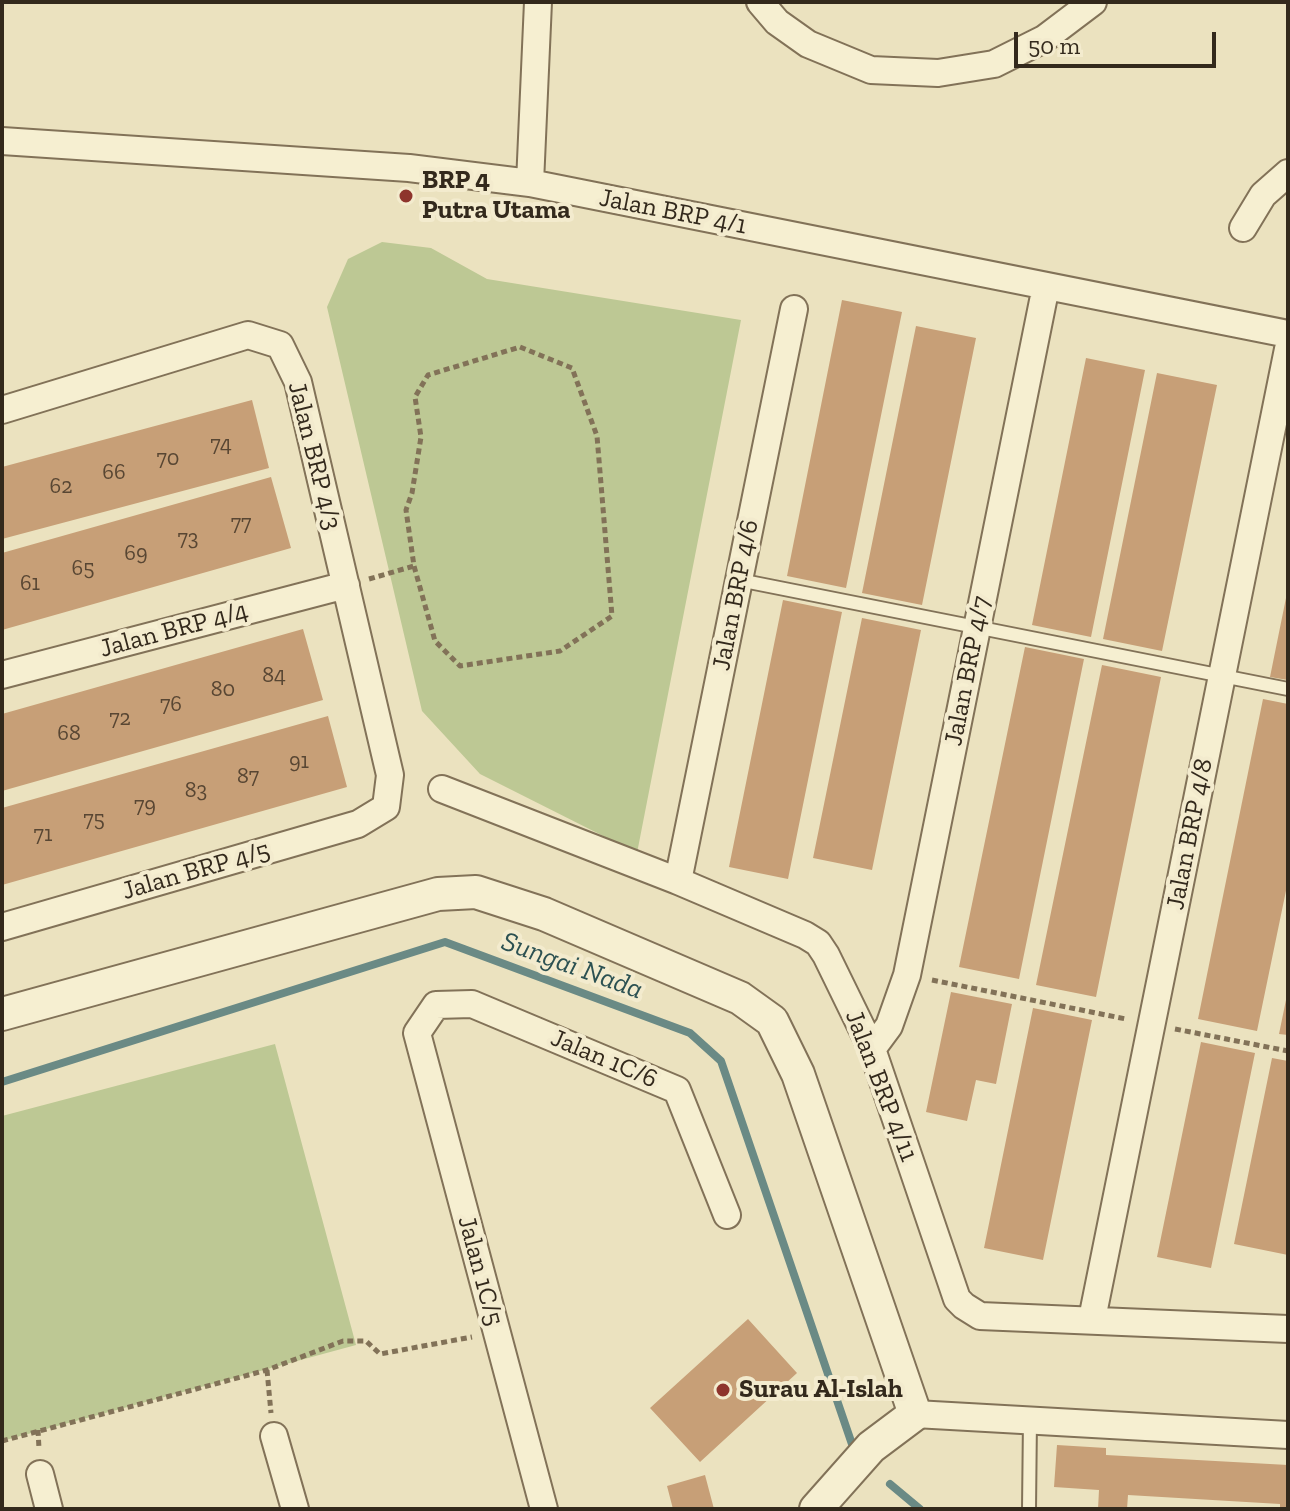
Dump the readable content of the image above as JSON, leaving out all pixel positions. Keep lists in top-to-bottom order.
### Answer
{
  "streets": {
    "street": [
      "Jalan BRP 4/1",
      "Jalan BRP 4/3",
      "Jalan BRP 4/6",
      "Jalan BRP 4/4",
      "Jalan BRP 4/7",
      "Jalan BRP 4/8",
      "Jalan BRP 4/5",
      "Jalan 1C/6",
      "Jalan BRP 4/11",
      "Jalan 1C/5"
    ]
  },
  "crossings": [
    ["Jalan BRP 4/1", "Jalan BRP 4/7"],
    ["Jalan BRP 4/3", "Jalan BRP 4/4"],
    ["Jalan BRP 4/3", "Jalan BRP 4/5"],
    ["Jalan BRP 4/6", "Jalan BRP 4/11"],
    ["Jalan BRP 4/7", "Jalan BRP 4/11"],
    ["Jalan BRP 4/8", "Jalan BRP 4/11"],
    ["Jalan 1C/6", "Jalan 1C/5"]
  ],
  "water": ["Sungai Nada"],
  "places": ["BRP 4 Putra Utama", "Surau Al-Islah"],
  "house_numbers": [
    "74",
    "70",
    "66",
    "62",
    "77",
    "73",
    "69",
    "65",
    "61",
    "84",
    "80",
    "76",
    "72",
    "68",
    "91",
    "87",
    "83",
    "79",
    "75",
    "71"
  ],
  "scale_bar": "50 m"
}
